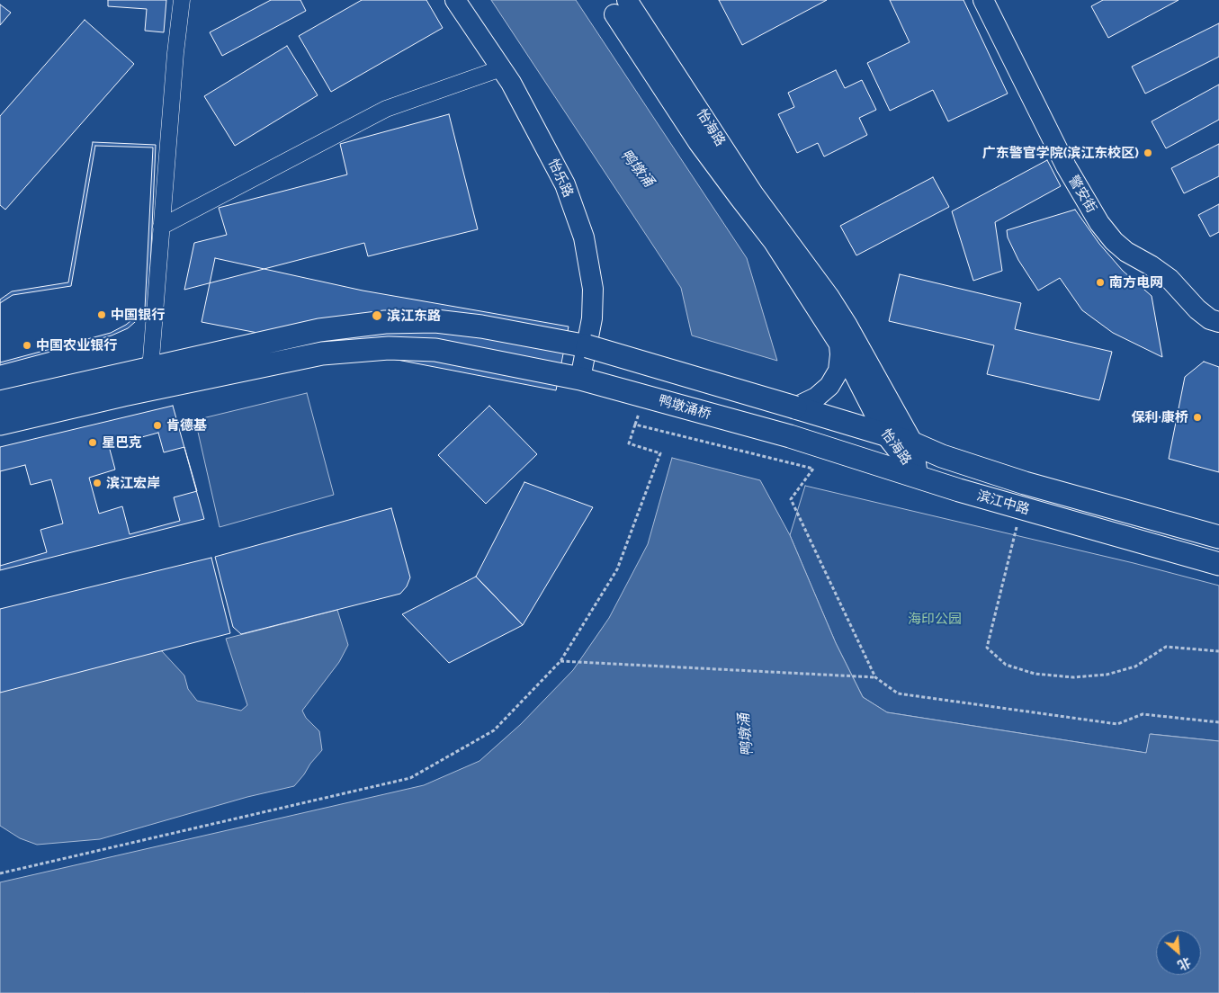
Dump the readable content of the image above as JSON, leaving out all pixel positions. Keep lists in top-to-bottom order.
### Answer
{
  "streets": {
    "main road": ["鸭墩涌桥", "滨江中路"],
    "street": ["怡海路", "怡乐路", "警安街"]
  },
  "crossings": [
    ["怡海路", "滨江中路"],
    ["怡乐路", "鸭墩涌桥"],
    ["鸭墩涌桥", "滨江中路"]
  ],
  "water": ["鸭墩涌"],
  "parks": ["海印公园"],
  "places": [
    "广东警官学院(滨江东校区)",
    "南方电网",
    "中国银行",
    "滨江东路",
    "中国农业银行",
    "保利·康桥",
    "肯德基",
    "星巴克",
    "滨江宏岸"
  ],
  "north": "bottom right"
}
